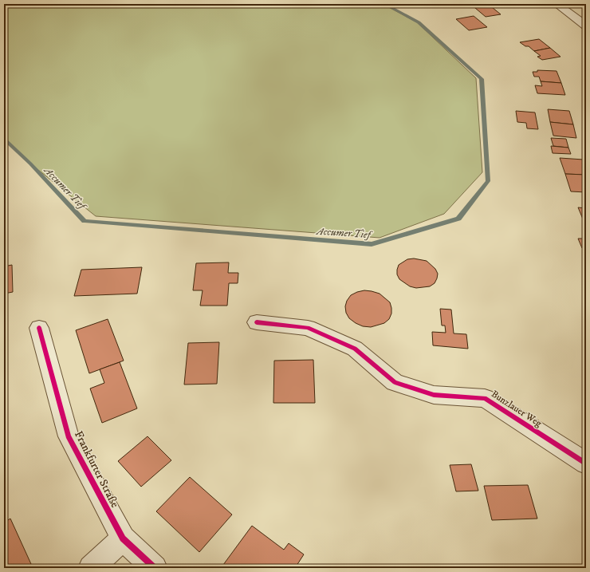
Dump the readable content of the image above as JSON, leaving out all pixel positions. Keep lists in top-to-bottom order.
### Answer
{
  "streets": {
    "street": ["Bunzlauer Weg", "Frankfurter Straße"]
  },
  "water": ["Accumer Tief"]
}
